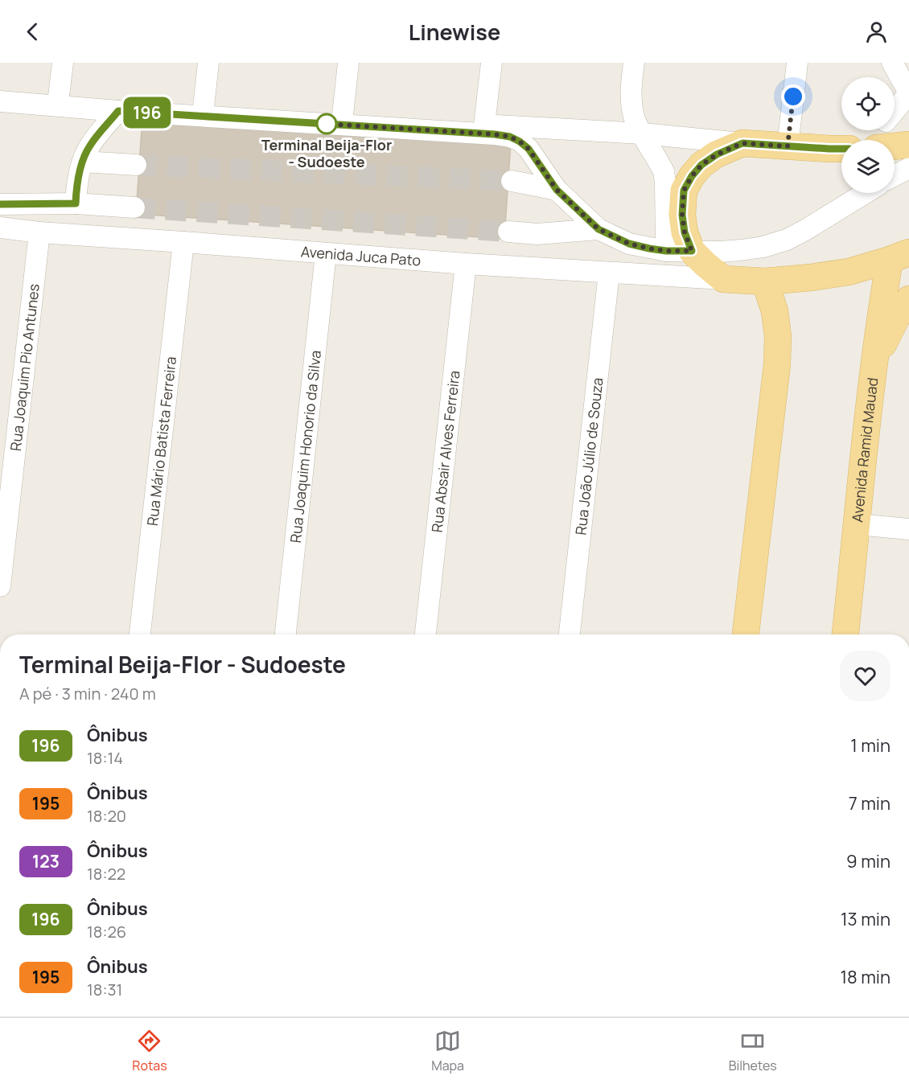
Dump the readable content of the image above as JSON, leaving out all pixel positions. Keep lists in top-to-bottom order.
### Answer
{
  "streets": {
    "main road": ["Avenida Ramid Mauad"],
    "street": [
      "Avenida Juca Pato",
      "Rua Joaquim Pio Antunes",
      "Rua Mário Batista Ferreira",
      "Rua Joaquim Honorio da Silva",
      "Rua Absair Alves Ferreira",
      "Rua João Júlio de Souza"
    ]
  },
  "crossings": [
    ["Avenida Juca Pato", "Rua Joaquim Pio Antunes"],
    ["Avenida Juca Pato", "Rua Mário Batista Ferreira"],
    ["Avenida Juca Pato", "Rua Joaquim Honorio da Silva"],
    ["Avenida Juca Pato", "Rua Absair Alves Ferreira"],
    ["Avenida Juca Pato", "Rua João Júlio de Souza"]
  ],
  "places": ["Terminal Beija-Flor - Sudoeste"],
  "lines": ["bus line 196"],
  "page": {
    "header": "Linewise",
    "on_map": "196",
    "heading": ["Terminal Beija-Flor - Sudoeste", "A pé · 3 min · 240 m"],
    "list": [
      {
        "mark": "196",
        "name": "Ônibus",
        "note": "18:14",
        "value": "1 min"
      },
      {
        "mark": "195",
        "name": "Ônibus",
        "note": "18:20",
        "value": "7 min"
      },
      {
        "mark": "123",
        "name": "Ônibus",
        "note": "18:22",
        "value": "9 min"
      },
      {
        "mark": "196",
        "name": "Ônibus",
        "note": "18:26",
        "value": "13 min"
      },
      {
        "mark": "195",
        "name": "Ônibus",
        "note": "18:31",
        "value": "18 min"
      }
    ],
    "tabs": ["Rotas", "Mapa", "Bilhetes"]
  }
}
